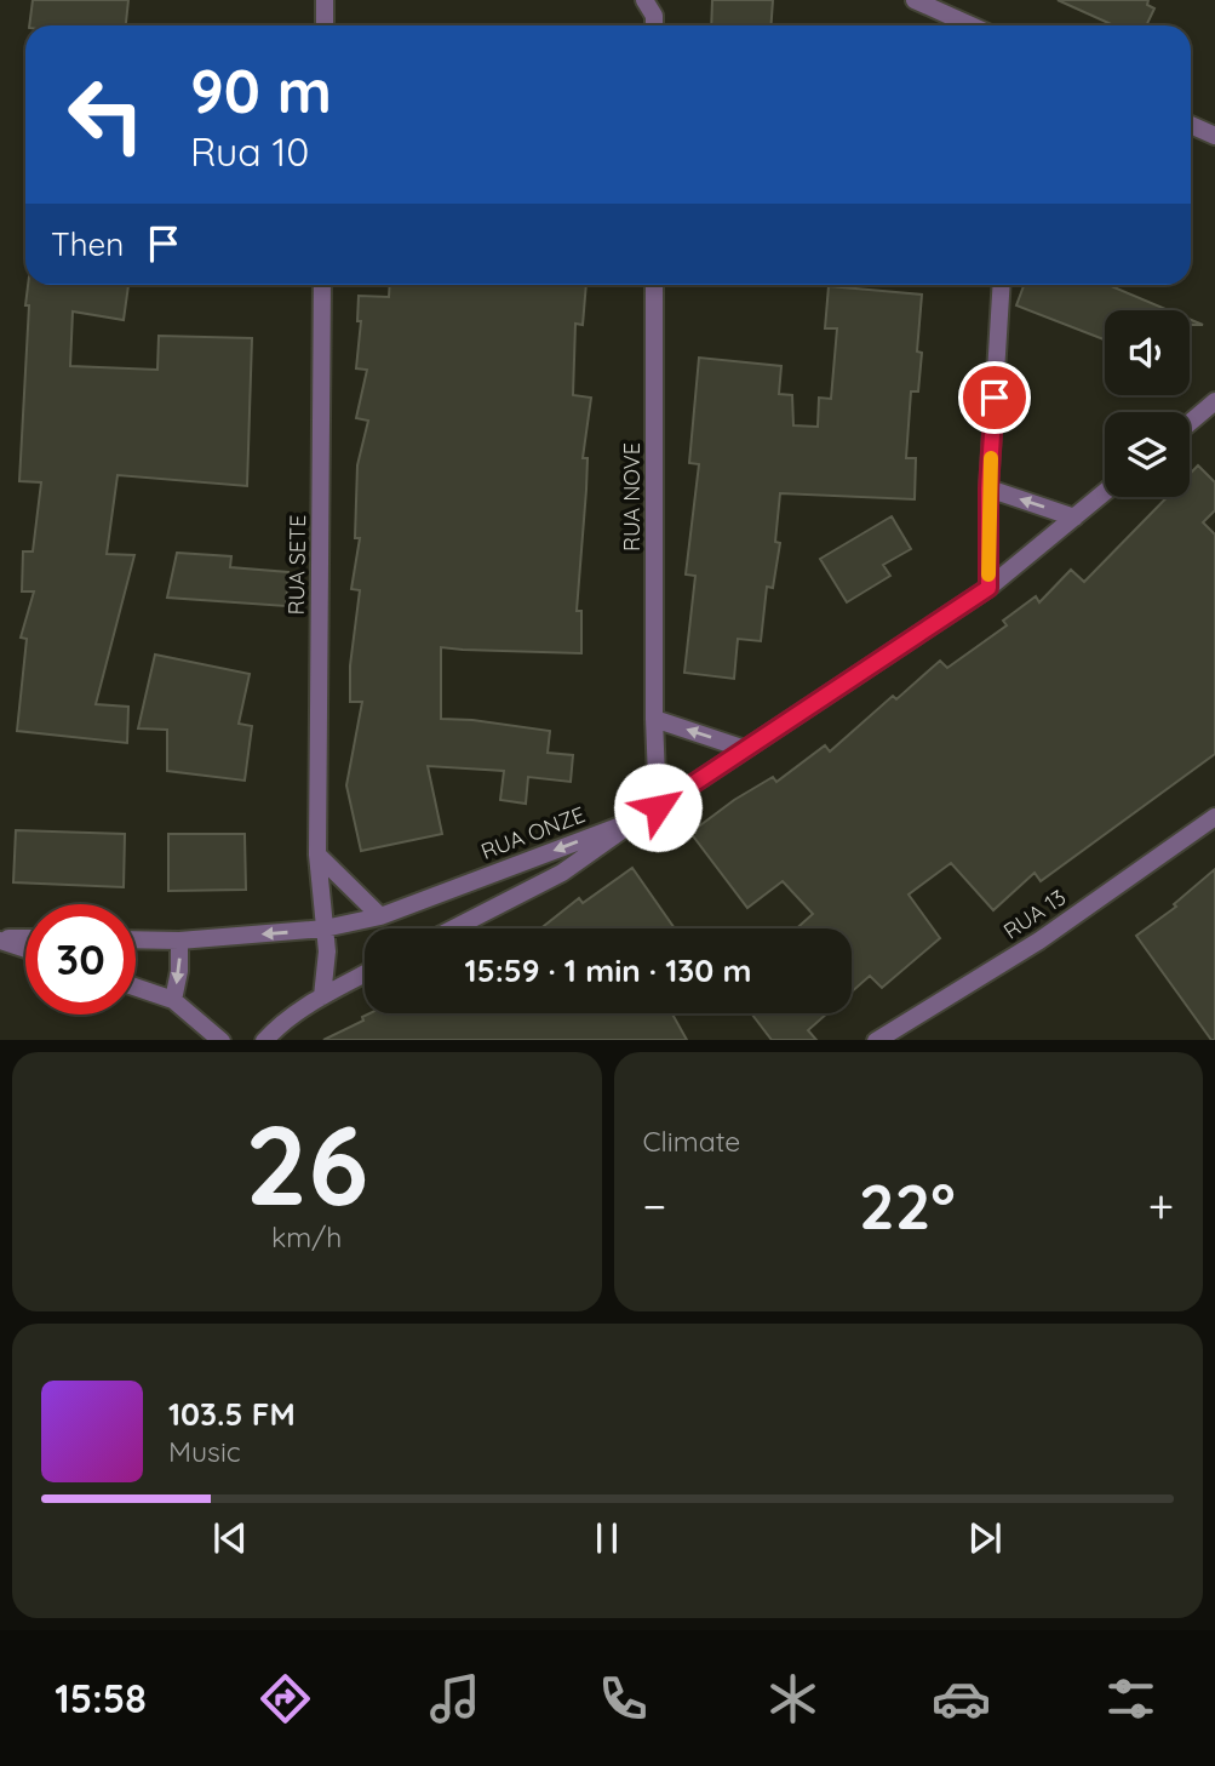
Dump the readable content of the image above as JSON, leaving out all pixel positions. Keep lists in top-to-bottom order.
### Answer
{
  "streets": {
    "street": [
      "RUA NOVE",
      "RUA SETE",
      "RUA ONZE",
      "RUA 13"
    ]
  },
  "crossings": [
    ["RUA NOVE", "RUA ONZE"],
    ["RUA SETE", "RUA ONZE"]
  ],
  "page": {
    "turn": ["90 m", "Rua 10"],
    "then": "Then",
    "limit": "30",
    "trip": "15:59 · 1 min · 130 m",
    "tile": [
      ["26", "km/h"],
      "Climate"
    ],
    "heat": ["−", "22°", "+"],
    "song": ["103.5 FM", "Music"],
    "tabs": "15:58"
  }
}
